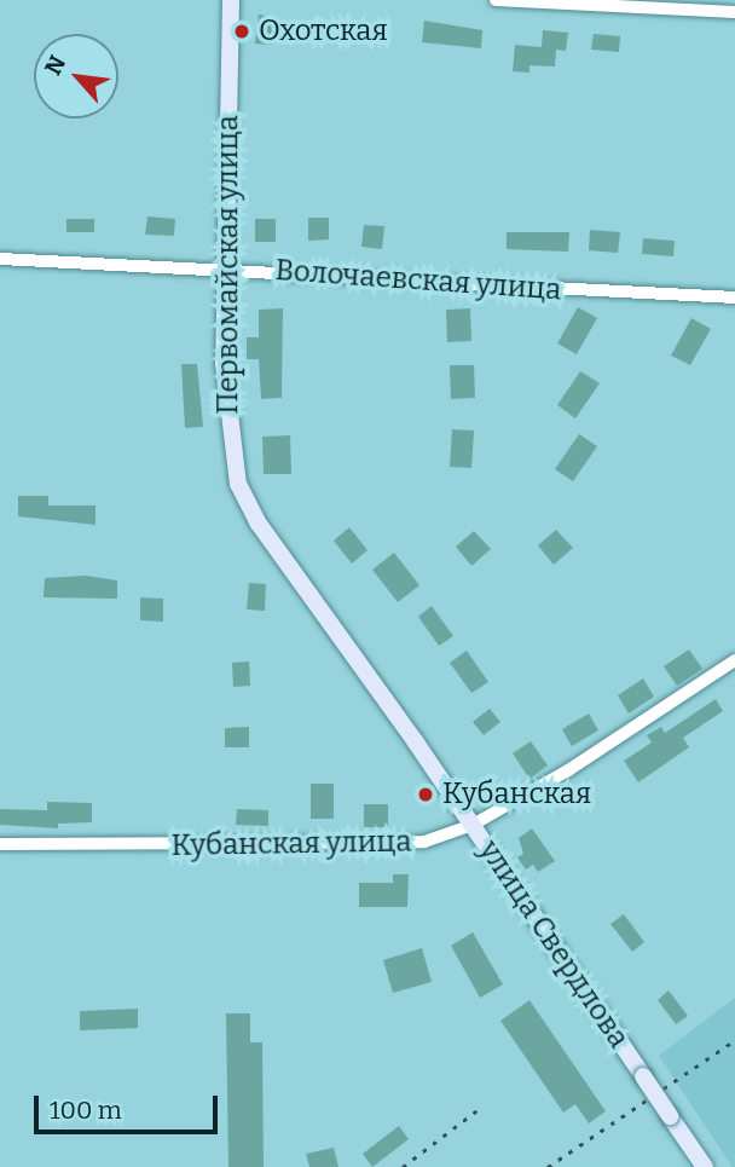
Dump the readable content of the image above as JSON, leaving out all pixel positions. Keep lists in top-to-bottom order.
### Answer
{
  "streets": {
    "main road": ["Первомайская улица", "улица Свердлова"],
    "street": ["Волочаевская улица", "Кубанская улица"]
  },
  "crossings": [
    ["Первомайская улица", "Волочаевская улица"],
    ["Первомайская улица", "улица Свердлова"],
    ["Кубанская улица", "улица Свердлова"]
  ],
  "places": ["Охотская", "Кубанская"],
  "scale_bar": "100 m",
  "north": "top left"
}
